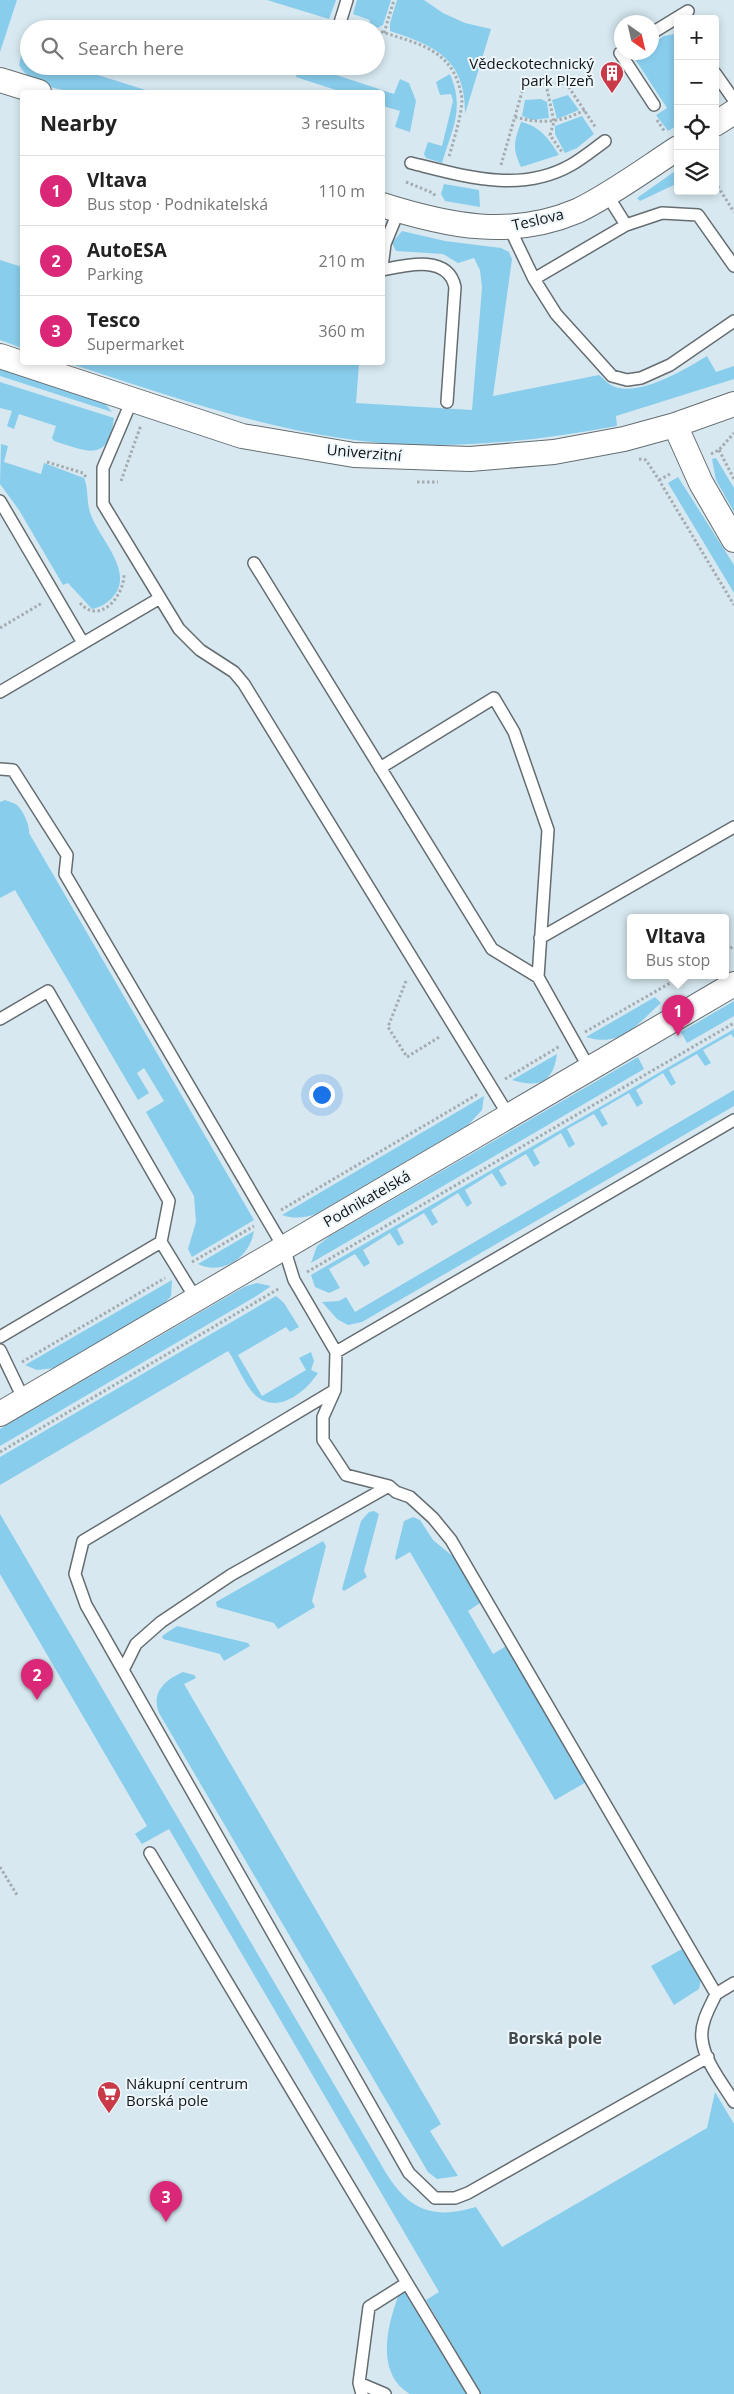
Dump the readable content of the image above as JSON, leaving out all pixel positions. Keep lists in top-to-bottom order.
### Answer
{
  "streets": {
    "street": ["Teslova", "Univerzitní", "Podnikatelská"]
  },
  "districts": ["Borská pole"],
  "places": {
    "building": ["Vědeckotechnický park Plzeň"],
    "supermarket": ["Nákupní centrum Borská pole"]
  },
  "north": "bottom right",
  "page": {
    "map_buttons": ["+", "−"],
    "search": "Search here",
    "heading": ["Nearby", "3 results"],
    "list": [
      {
        "mark": "1",
        "name": "Vltava",
        "note": "Bus stop · Podnikatelská",
        "value": "110 m"
      },
      {
        "mark": "2",
        "name": "AutoESA",
        "note": "Parking",
        "value": "210 m"
      },
      {
        "mark": "3",
        "name": "Tesco",
        "note": "Supermarket",
        "value": "360 m"
      }
    ],
    "popup": ["Vltava", "Bus stop"],
    "pins": ["1", "2", "3"]
  }
}
